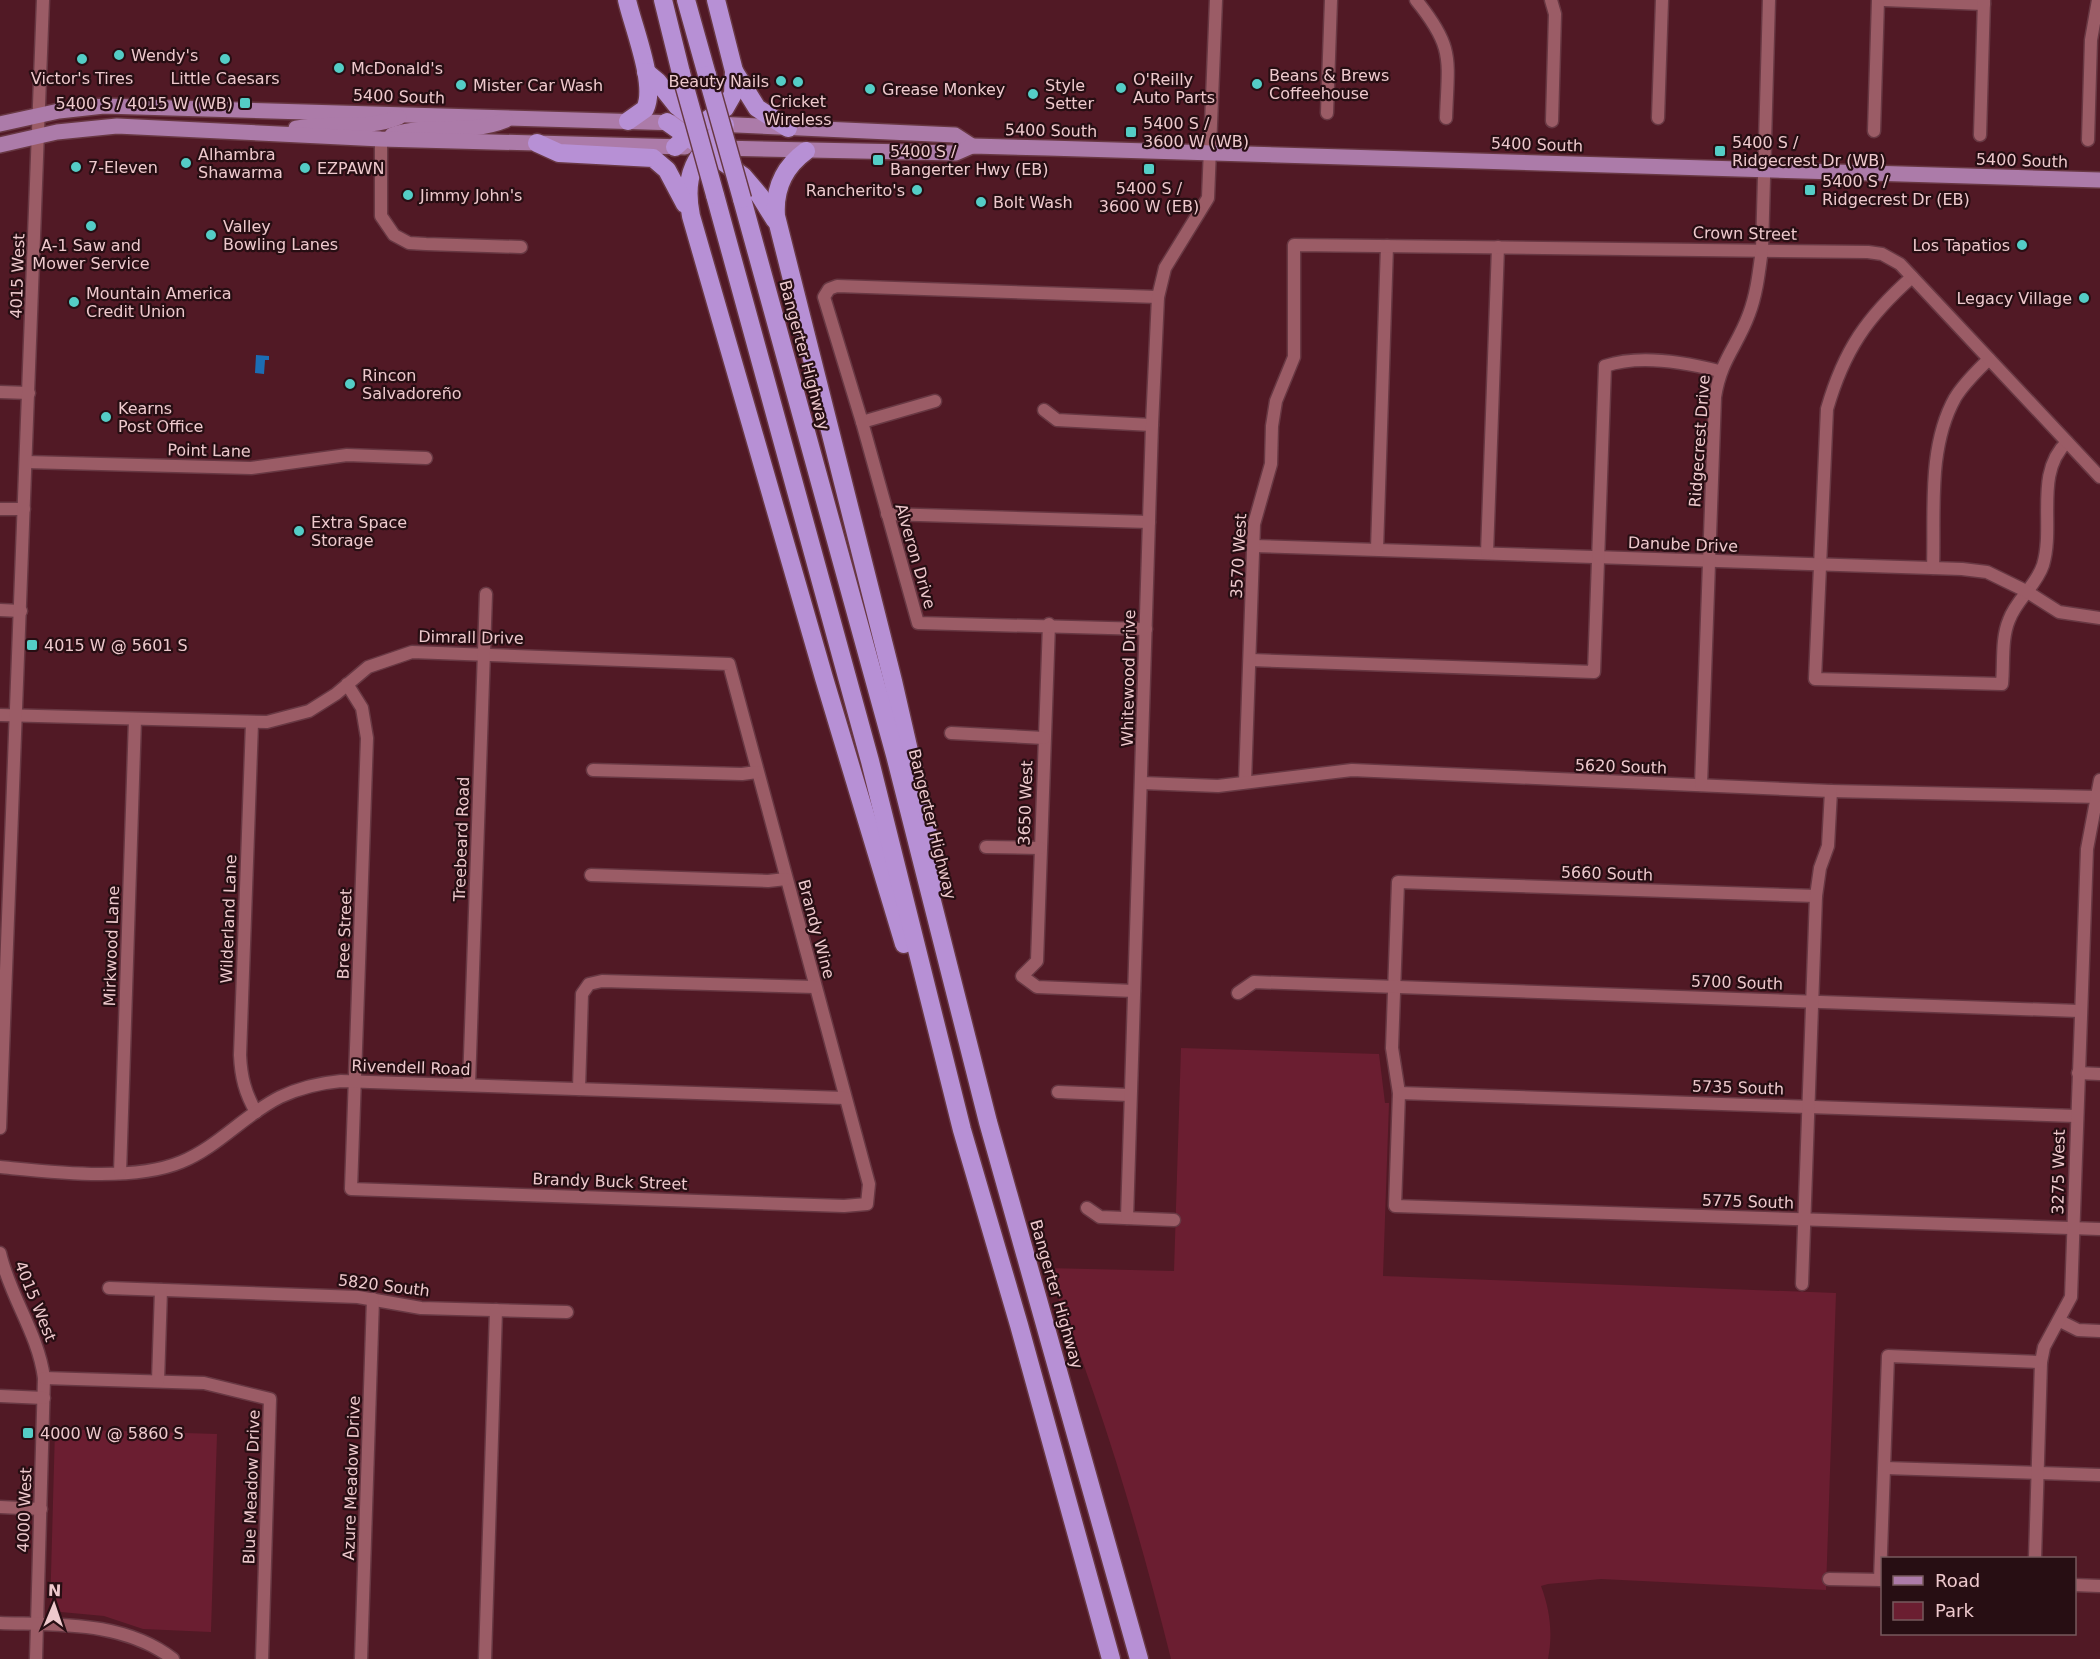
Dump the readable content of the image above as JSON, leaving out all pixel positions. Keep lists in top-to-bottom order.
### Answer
{
  "streets": {
    "highway": ["Bangerter Highway"],
    "main road": ["5400 South"],
    "street": [
      "Crown Street",
      "4015 West",
      "Ridgecrest Drive",
      "Point Lane",
      "Danube Drive",
      "Alveron Drive",
      "3570 West",
      "Dimrall Drive",
      "Whitewood Drive",
      "5620 South",
      "3650 West",
      "Treebeard Road",
      "5660 South",
      "Wilderland Lane",
      "Brandy Wine",
      "Bree Street",
      "Mirkwood Lane",
      "5700 South",
      "Rivendell Road",
      "5735 South",
      "3275 West",
      "Brandy Buck Street",
      "5775 South",
      "5820 South",
      "Azure Meadow Drive",
      "Blue Meadow Drive",
      "4000 West"
    ]
  },
  "crossings": [
    ["5400 South", "4015 West"],
    ["5400 South", "Ridgecrest Drive"],
    ["5400 South", "Whitewood Drive"],
    ["Crown Street", "Ridgecrest Drive"],
    ["Crown Street", "3570 West"],
    ["4015 West", "Point Lane"],
    ["4015 West", "Dimrall Drive"],
    ["4015 West", "Blue Meadow Drive"],
    ["4015 West", "4000 West"],
    ["Ridgecrest Drive", "Danube Drive"],
    ["Ridgecrest Drive", "5620 South"],
    ["Danube Drive", "3570 West"],
    ["Alveron Drive", "Whitewood Drive"],
    ["Alveron Drive", "3650 West"],
    ["3570 West", "5620 South"],
    ["Dimrall Drive", "Treebeard Road"],
    ["Dimrall Drive", "Wilderland Lane"],
    ["Dimrall Drive", "Brandy Wine"],
    ["Dimrall Drive", "Bree Street"],
    ["Dimrall Drive", "Mirkwood Lane"],
    ["Whitewood Drive", "5620 South"],
    ["Whitewood Drive", "3650 West"],
    ["5620 South", "3275 West"],
    ["Treebeard Road", "Rivendell Road"],
    ["5660 South", "5700 South"],
    ["Wilderland Lane", "Rivendell Road"],
    ["Brandy Wine", "Rivendell Road"],
    ["Brandy Wine", "Brandy Buck Street"],
    ["Bree Street", "Rivendell Road"],
    ["Bree Street", "Brandy Buck Street"],
    ["Mirkwood Lane", "Rivendell Road"],
    ["5700 South", "3275 West"],
    ["5735 South", "3275 West"],
    ["5735 South", "5775 South"],
    ["3275 West", "5775 South"],
    ["5820 South", "Azure Meadow Drive"]
  ],
  "places": {
    "other": [
      "Wendy's",
      "Victor's Tires",
      "Little Caesars",
      "McDonald's",
      "Beauty Nails",
      "Cricket Wireless",
      "Beans & Brews Coffeehouse",
      "Mister Car Wash",
      "O'Reilly Auto Parts",
      "Grease Monkey",
      "Style Setter",
      "Alhambra Shawarma",
      "7-Eleven",
      "EZPAWN",
      "Rancherito's",
      "Jimmy John's",
      "Bolt Wash",
      "A-1 Saw and Mower Service",
      "Valley Bowling Lanes",
      "Los Tapatios",
      "Legacy Village",
      "Mountain America Credit Union",
      "Rincon Salvadoreño",
      "Kearns Post Office",
      "Extra Space Storage"
    ],
    "transit": [
      "5400 S / 4015 W (WB)",
      "5400 S / 3600 W (WB)",
      "5400 S / Ridgecrest Dr (WB)",
      "5400 S / Bangerter Hwy (EB)",
      "5400 S / 3600 W (EB)",
      "5400 S / Ridgecrest Dr (EB)",
      "4015 W @ 5601 S",
      "4000 W @ 5860 S"
    ]
  },
  "legend": ["Road", "Park"],
  "north": "top"
}
